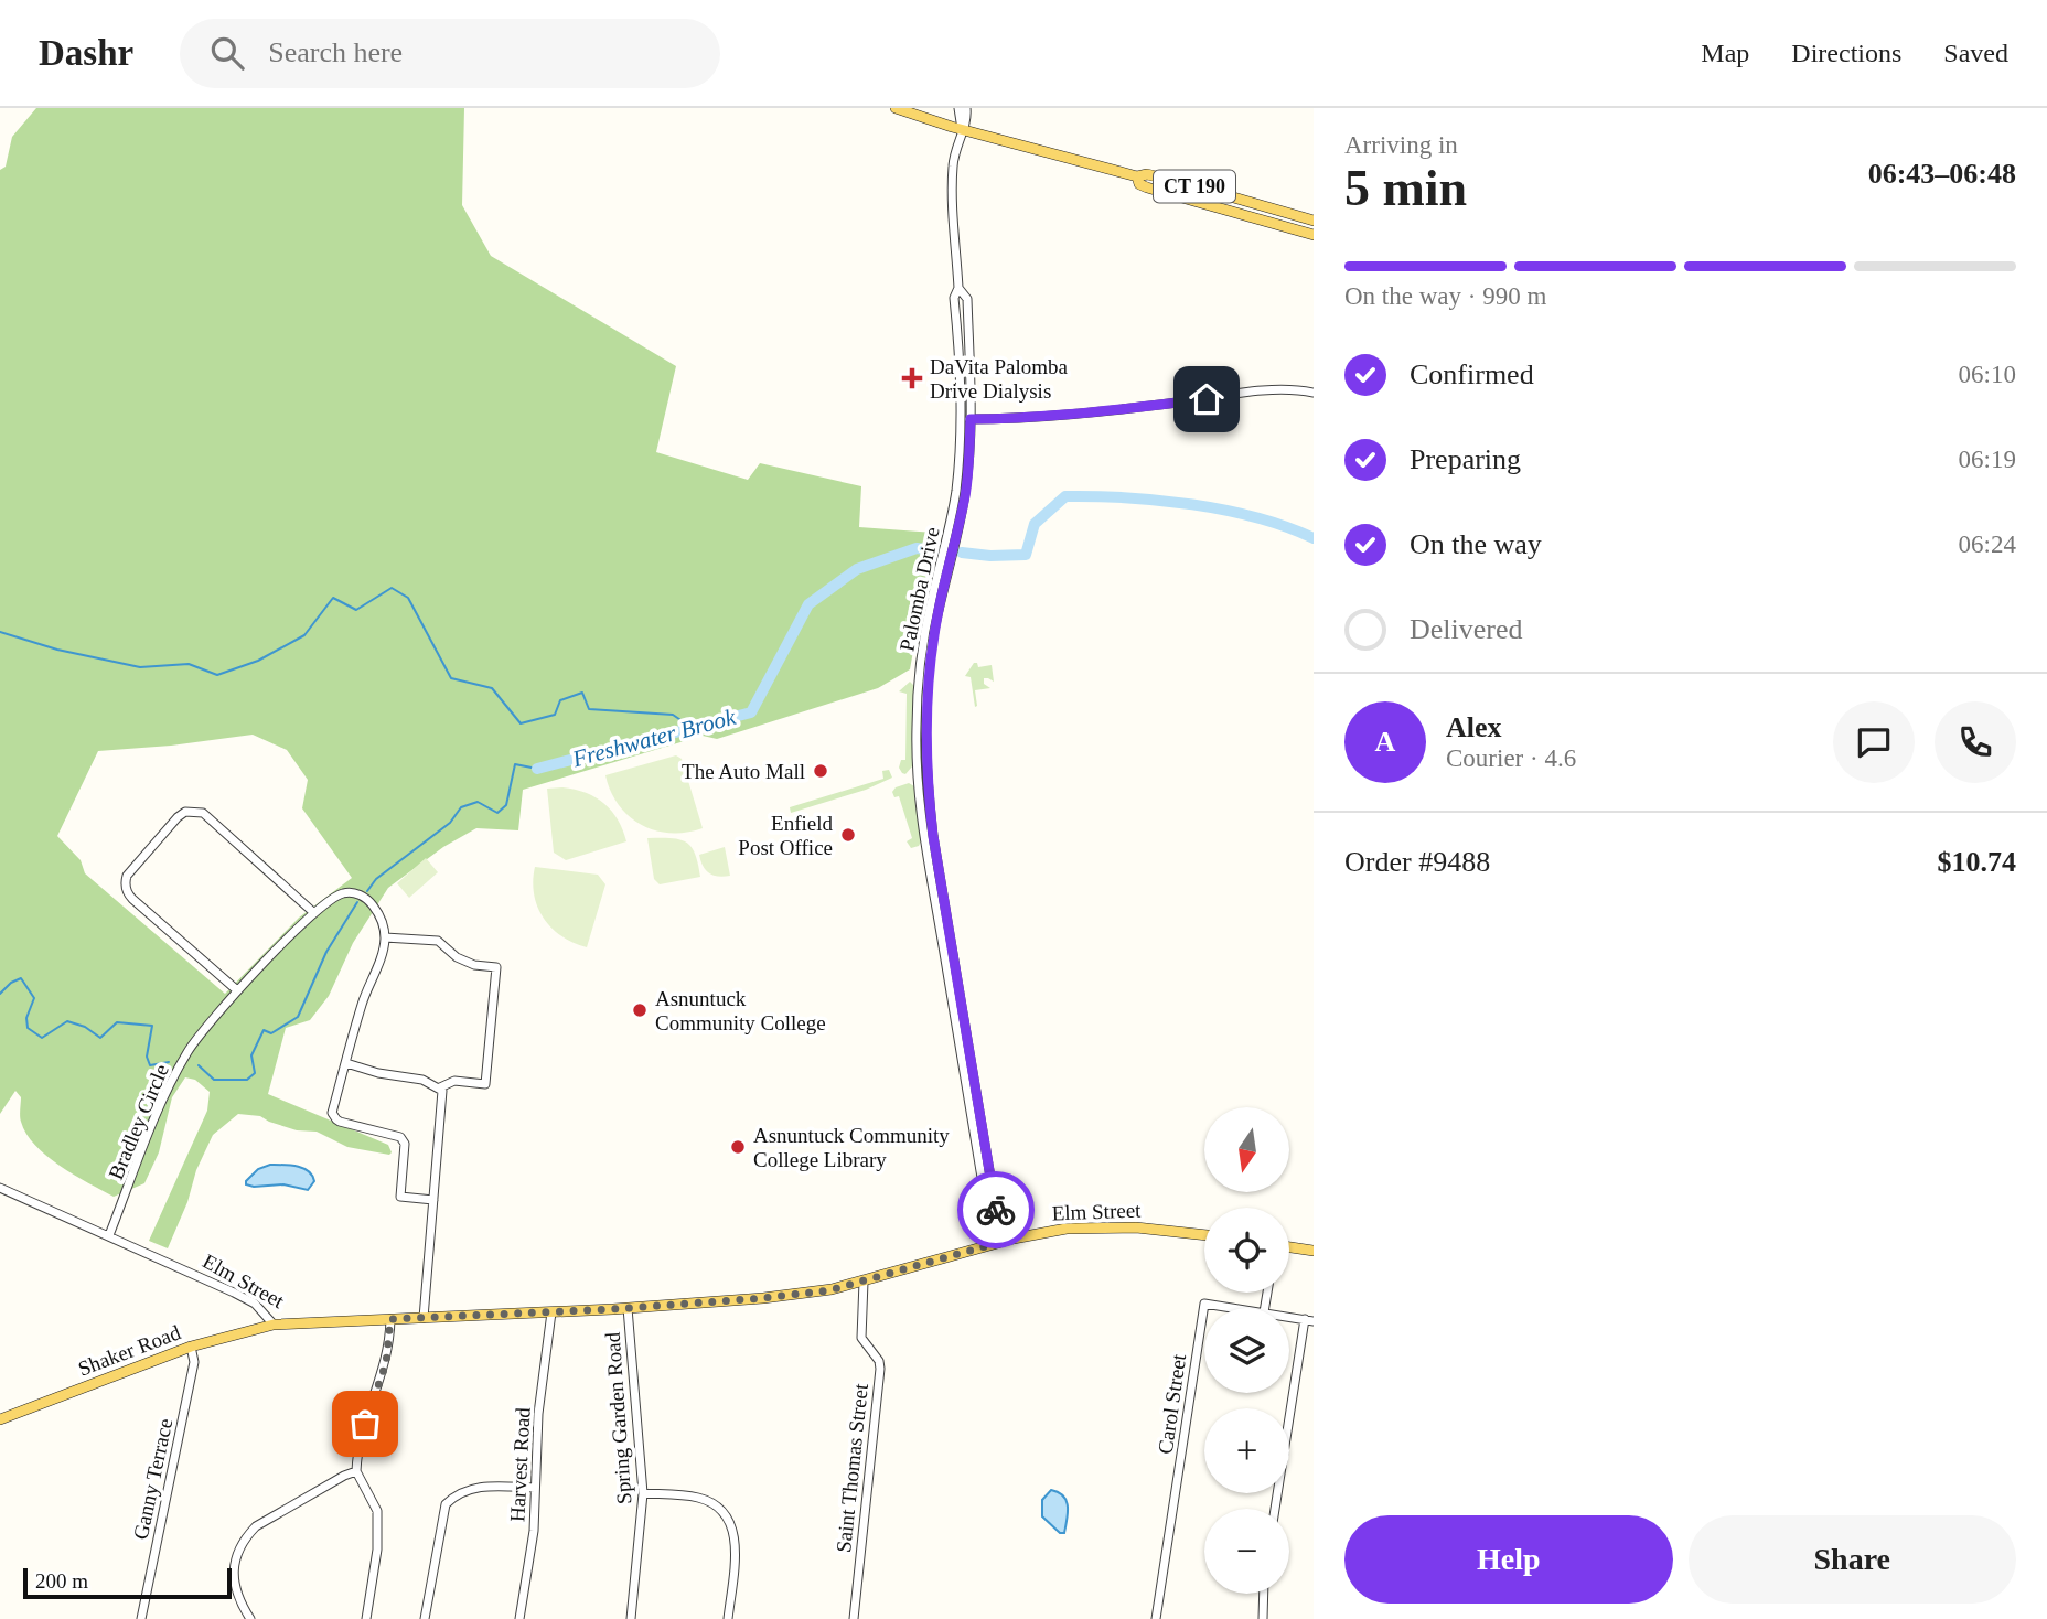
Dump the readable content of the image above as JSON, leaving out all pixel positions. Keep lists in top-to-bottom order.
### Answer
{
  "streets": {
    "main road": ["CT 190", "Elm Street", "Shaker Road"],
    "street": [
      "Palomba Drive",
      "Bradley Circle",
      "Carol Street",
      "Spring Garden Road",
      "Harvest Road",
      "Saint Thomas Street",
      "Ganny Terrace"
    ]
  },
  "crossings": [
    ["CT 190", "Palomba Drive"],
    ["Palomba Drive", "Elm Street"],
    ["Bradley Circle", "Elm Street"],
    ["Elm Street", "Shaker Road"],
    ["Elm Street", "Spring Garden Road"],
    ["Elm Street", "Harvest Road"],
    ["Elm Street", "Saint Thomas Street"],
    ["Shaker Road", "Ganny Terrace"]
  ],
  "water": ["Freshwater Brook"],
  "places": {
    "health": ["DaVita Palomba Drive Dialysis"],
    "other": [
      "The Auto Mall",
      "Enfield Post Office",
      "Asnuntuck Community College",
      "Asnuntuck Community College Library"
    ]
  },
  "scale_bar": "200 m",
  "north": "bottom",
  "page": {
    "header": "Dashr",
    "search": "Search here",
    "nav": ["Map", "Directions", "Saved"],
    "heading": ["5 min", "Arriving in", "06:43–06:48"],
    "panel": [
      "Alex",
      "Courier · 4.6",
      "Order #9488",
      "$10.74"
    ],
    "bar": "On the way · 990 m",
    "list": [
      ["Confirmed", "06:10"],
      ["Preparing", "06:19"],
      ["On the way", "06:24"],
      "Delivered"
    ],
    "round": "A",
    "map_buttons": ["+", "−"],
    "buttons": ["Help", "Share"],
    "scale": "200 m"
  }
}
